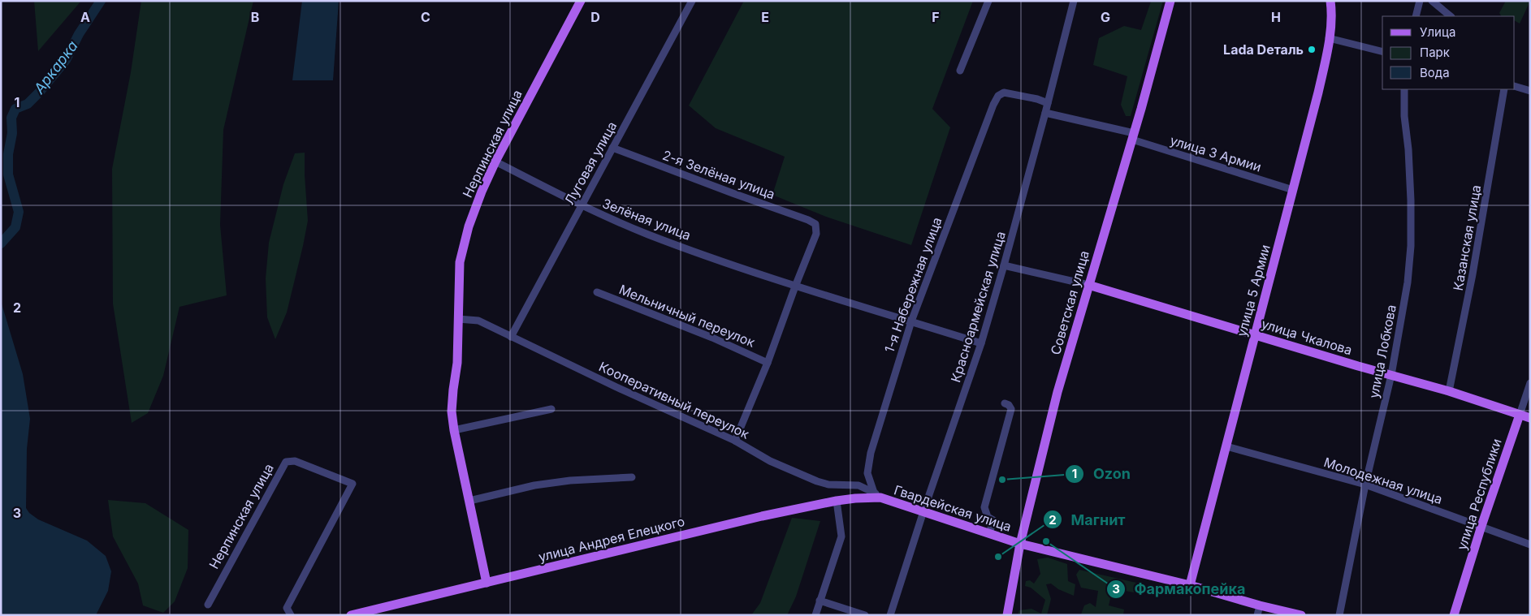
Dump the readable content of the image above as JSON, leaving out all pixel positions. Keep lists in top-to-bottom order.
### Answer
{
  "streets": {
    "main road": [
      "Нерпинская улица",
      "улица 5 Армии",
      "Советская улица",
      "улица Чкалова",
      "улица Республики",
      "Гвардейская улица",
      "улица Андрея Елецкого"
    ],
    "street": [
      "улица 3 Армии",
      "Луговая улица",
      "2-я Зелёная улица",
      "Зелёная улица",
      "Казанская улица",
      "1-я Набережная улица",
      "Красноармейская улица",
      "Мельничный переулок",
      "улица Лобкова",
      "Кооперативный переулок",
      "Молодежная улица"
    ]
  },
  "crossings": [
    ["Нерпинская улица", "Зелёная улица"],
    ["Нерпинская улица", "Кооперативный переулок"],
    ["Нерпинская улица", "улица Андрея Елецкого"],
    ["улица 3 Армии", "улица 5 Армии"],
    ["улица 3 Армии", "Советская улица"],
    ["улица 3 Армии", "Красноармейская улица"],
    ["Луговая улица", "2-я Зелёная улица"],
    ["Луговая улица", "Зелёная улица"],
    ["Луговая улица", "Кооперативный переулок"],
    ["2-я Зелёная улица", "Зелёная улица"],
    ["Зелёная улица", "1-я Набережная улица"],
    ["Зелёная улица", "Красноармейская улица"],
    ["Казанская улица", "улица Чкалова"],
    ["1-я Набережная улица", "Красноармейская улица"],
    ["1-я Набережная улица", "Кооперативный переулок"],
    ["1-я Набережная улица", "Гвардейская улица"],
    ["1-я Набережная улица", "улица Андрея Елецкого"],
    ["улица 5 Армии", "улица Чкалова"],
    ["улица 5 Армии", "Молодежная улица"],
    ["улица 5 Армии", "Гвардейская улица"],
    ["Советская улица", "улица Чкалова"],
    ["Советская улица", "Гвардейская улица"],
    ["Красноармейская улица", "улица Чкалова"],
    ["Красноармейская улица", "Гвардейская улица"],
    ["улица Чкалова", "улица Лобкова"],
    ["улица Чкалова", "улица Республики"],
    ["улица Лобкова", "Молодежная улица"],
    ["Кооперативный переулок", "Гвардейская улица"],
    ["Кооперативный переулок", "улица Андрея Елецкого"],
    ["Молодежная улица", "улица Республики"],
    ["Гвардейская улица", "улица Андрея Елецкого"]
  ],
  "water": ["Аркарка"],
  "places": [
    "Lada Dеталь",
    "Ozon",
    "Фармакопейка",
    "Магнит"
  ],
  "legend": ["Улица", "Парк", "Вода"],
  "grid": {
    "columns": [
      "A",
      "B",
      "C",
      "D",
      "E",
      "F",
      "G",
      "H"
    ],
    "rows": ["1", "2", "3"]
  }
}
